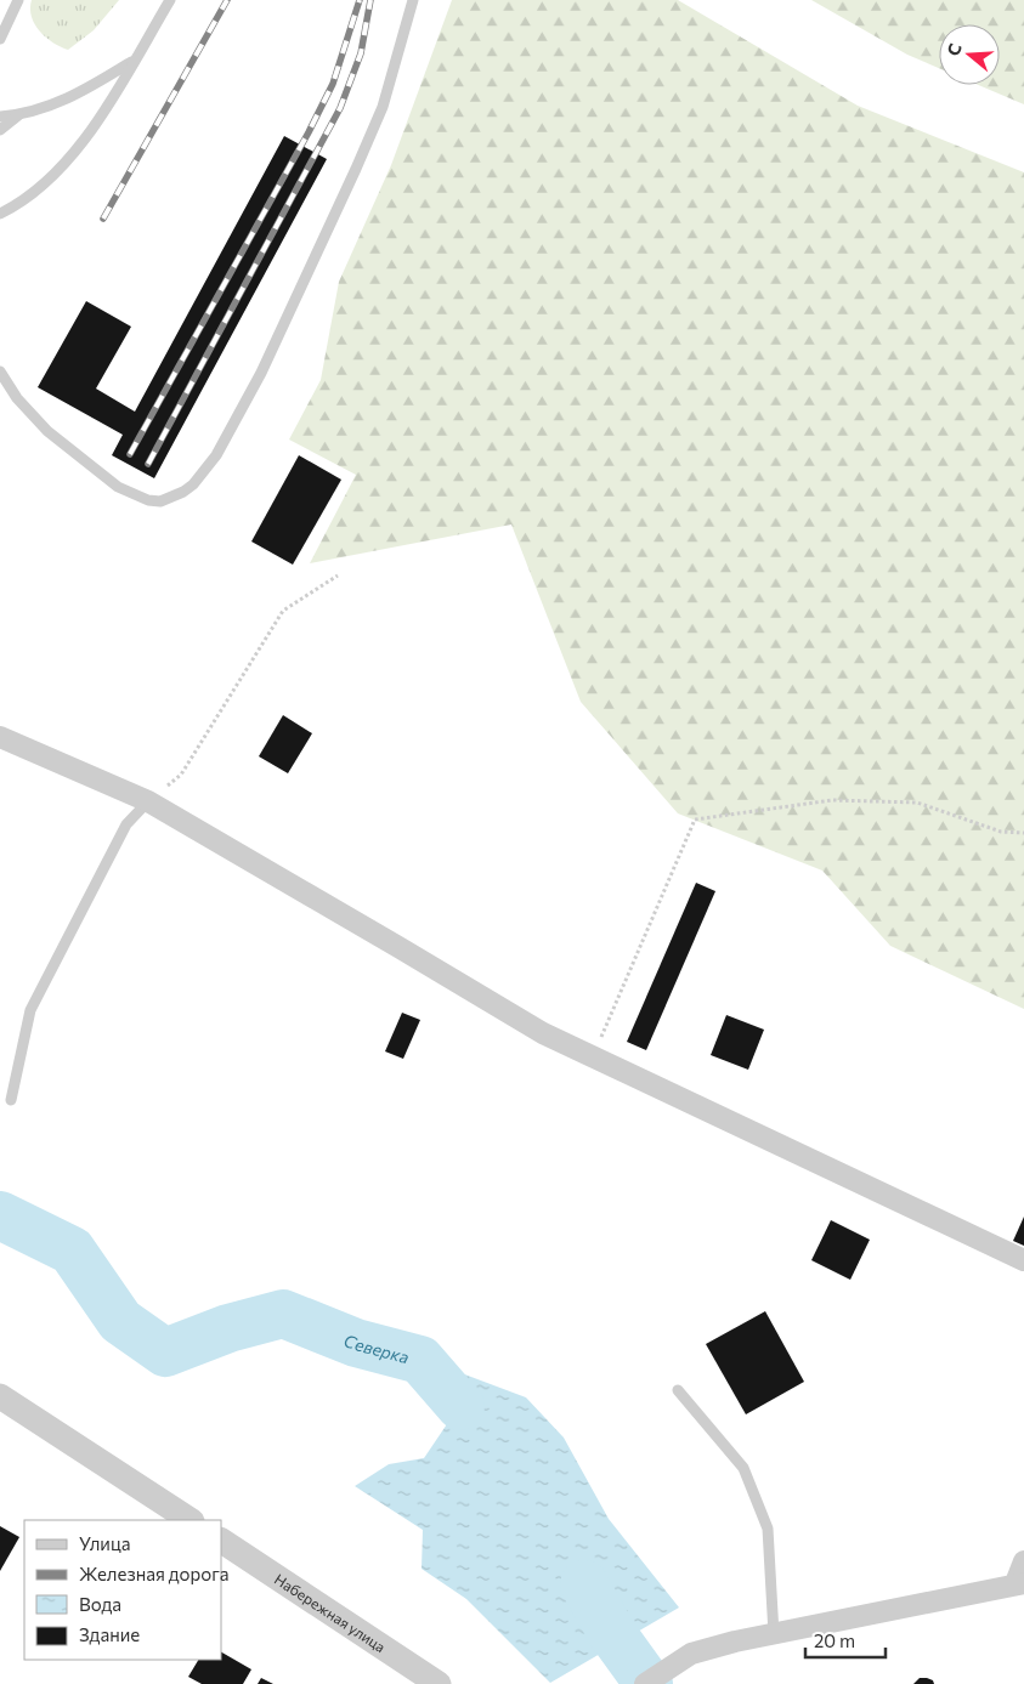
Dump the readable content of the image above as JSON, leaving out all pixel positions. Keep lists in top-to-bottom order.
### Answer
{
  "streets": {
    "street": ["Набережная улица"]
  },
  "water": ["Северка"],
  "legend": [
    "Улица",
    "Железная дорога",
    "Вода",
    "Здание"
  ],
  "scale_bar": "20 m",
  "north": "left"
}
